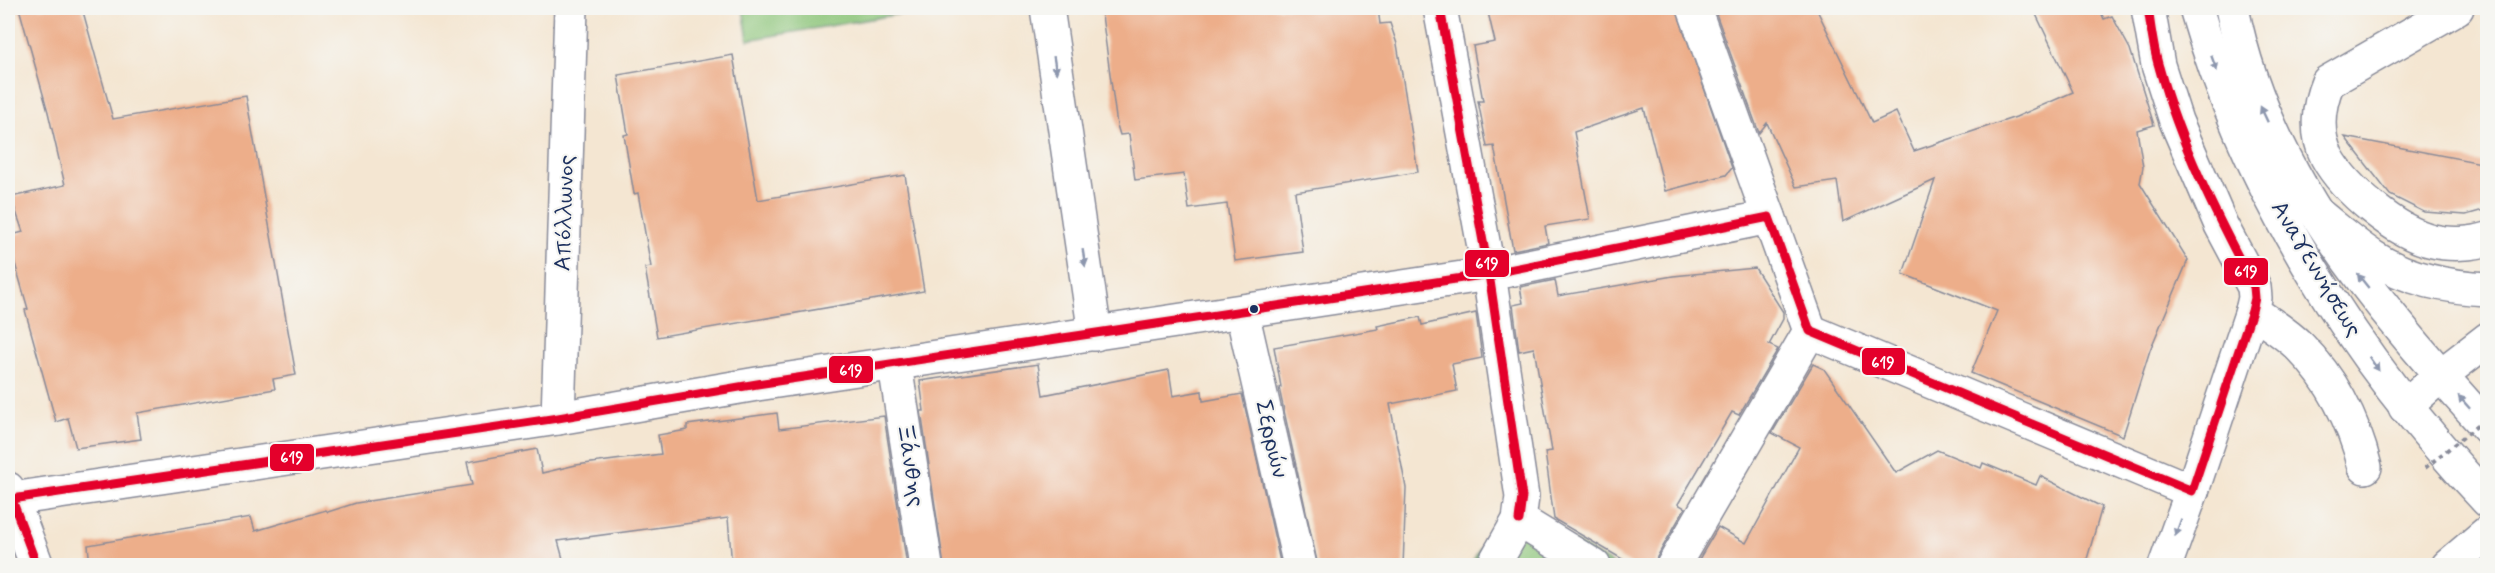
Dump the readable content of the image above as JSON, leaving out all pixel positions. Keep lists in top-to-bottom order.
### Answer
{
  "streets": {
    "main road": [
      "Απόλλωνος",
      "Αναγεννήσεως",
      "Σερρών",
      "Ξάνθης"
    ]
  },
  "lines": ["transit line 619"]
}
